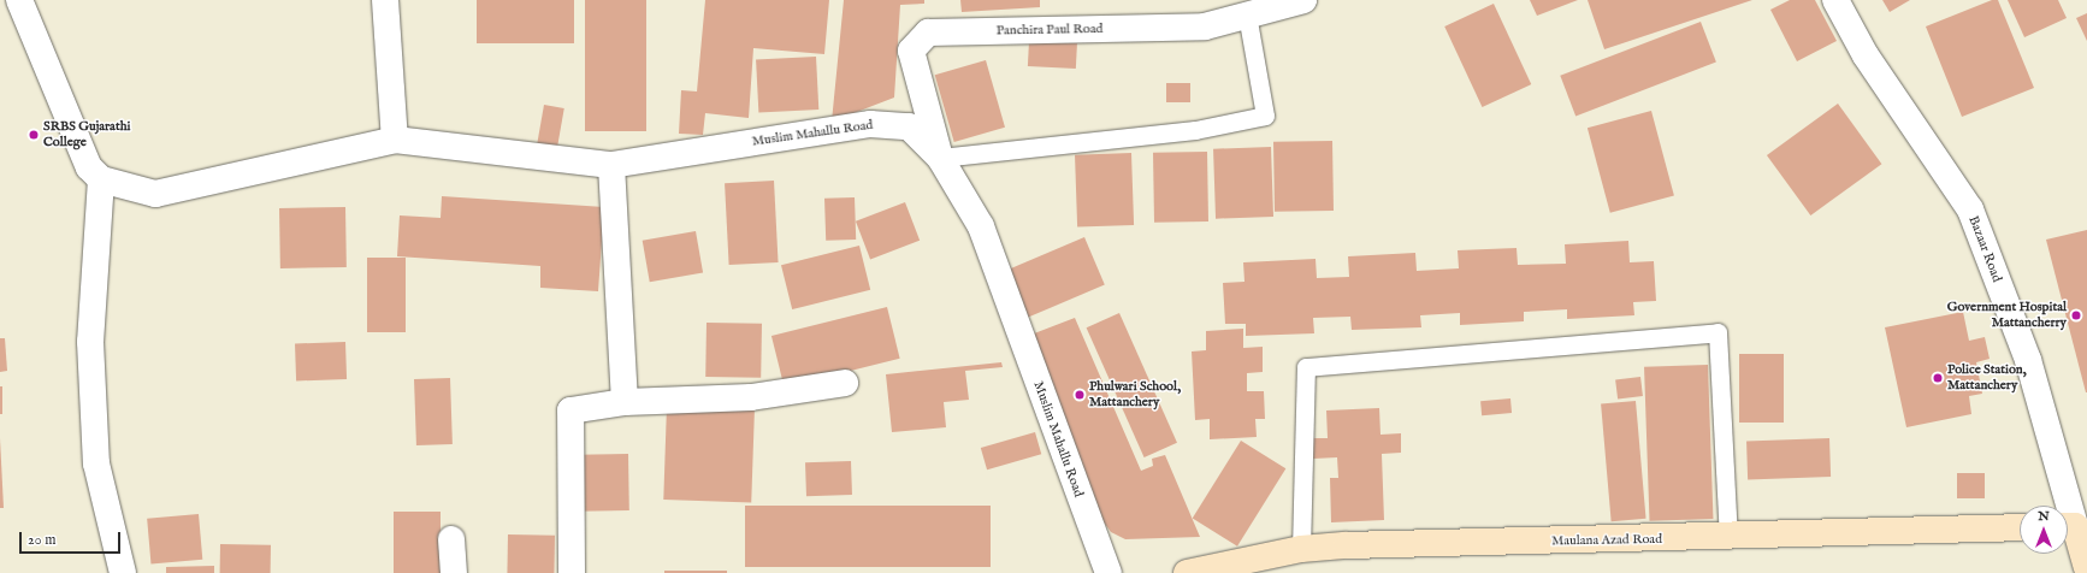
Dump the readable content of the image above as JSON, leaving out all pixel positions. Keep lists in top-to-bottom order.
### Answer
{
  "streets": {
    "main road": ["Maulana Azad Road"],
    "street": ["Panchira Paul Road", "Muslim Mahallu Road", "Bazaar Road"]
  },
  "crossings": [
    ["Panchira Paul Road", "Muslim Mahallu Road"]
  ],
  "places": [
    "SRBS Gujarathi College",
    "Government Hospital Mattancherry",
    "Police Station, Mattanchery",
    "Phulwari School, Mattanchery"
  ],
  "scale_bar": "20 m",
  "north": "top"
}
